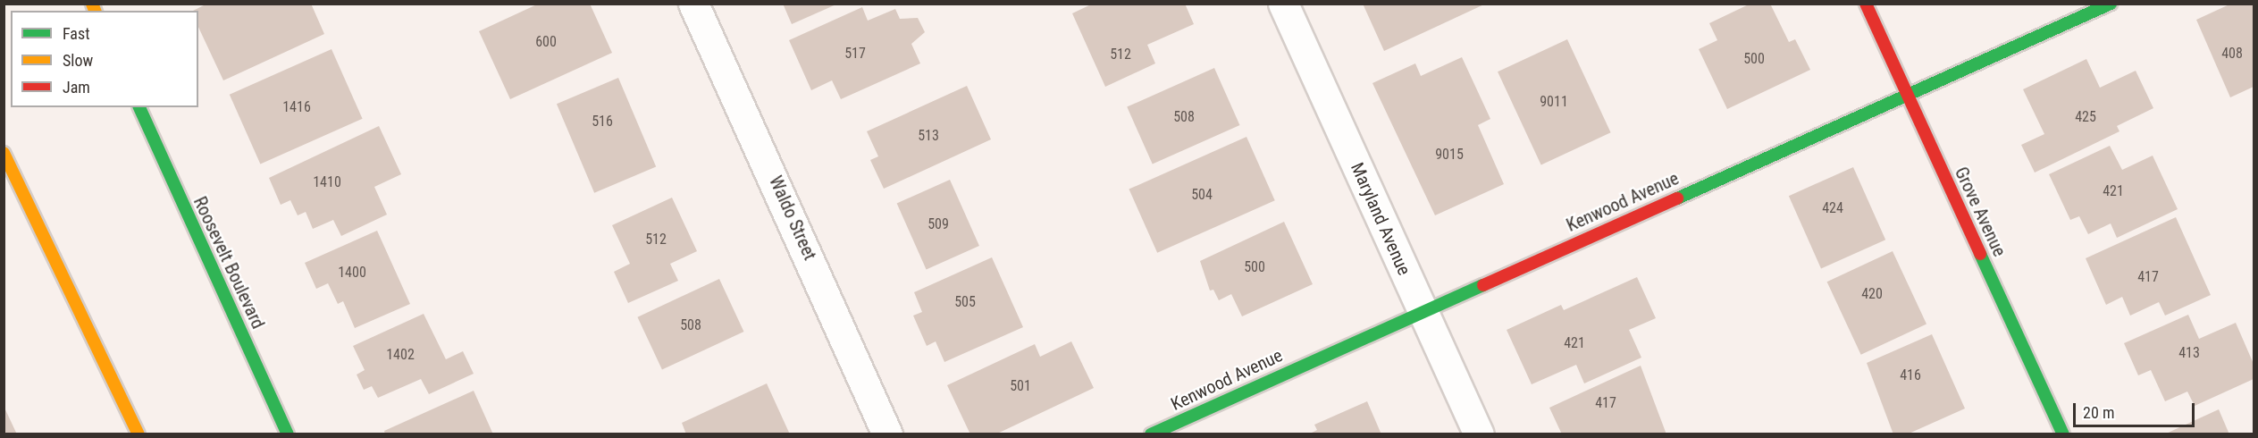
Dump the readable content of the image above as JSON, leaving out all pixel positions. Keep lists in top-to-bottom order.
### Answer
{
  "streets": {
    "street": [
      "Kenwood Avenue",
      "Grove Avenue",
      "Waldo Street",
      "Maryland Avenue",
      "Roosevelt Boulevard"
    ]
  },
  "crossings": [
    ["Kenwood Avenue", "Grove Avenue"],
    ["Kenwood Avenue", "Maryland Avenue"]
  ],
  "house_numbers": [
    "600",
    "517",
    "408",
    "512",
    "500",
    "9011",
    "1416",
    "508",
    "425",
    "516",
    "513",
    "9015",
    "1410",
    "421",
    "504",
    "424",
    "509",
    "512",
    "500",
    "1400",
    "417",
    "420",
    "505",
    "508",
    "421",
    "413",
    "1402",
    "416",
    "501",
    "417"
  ],
  "legend": ["Fast", "Slow", "Jam"],
  "scale_bar": "20 m"
}
